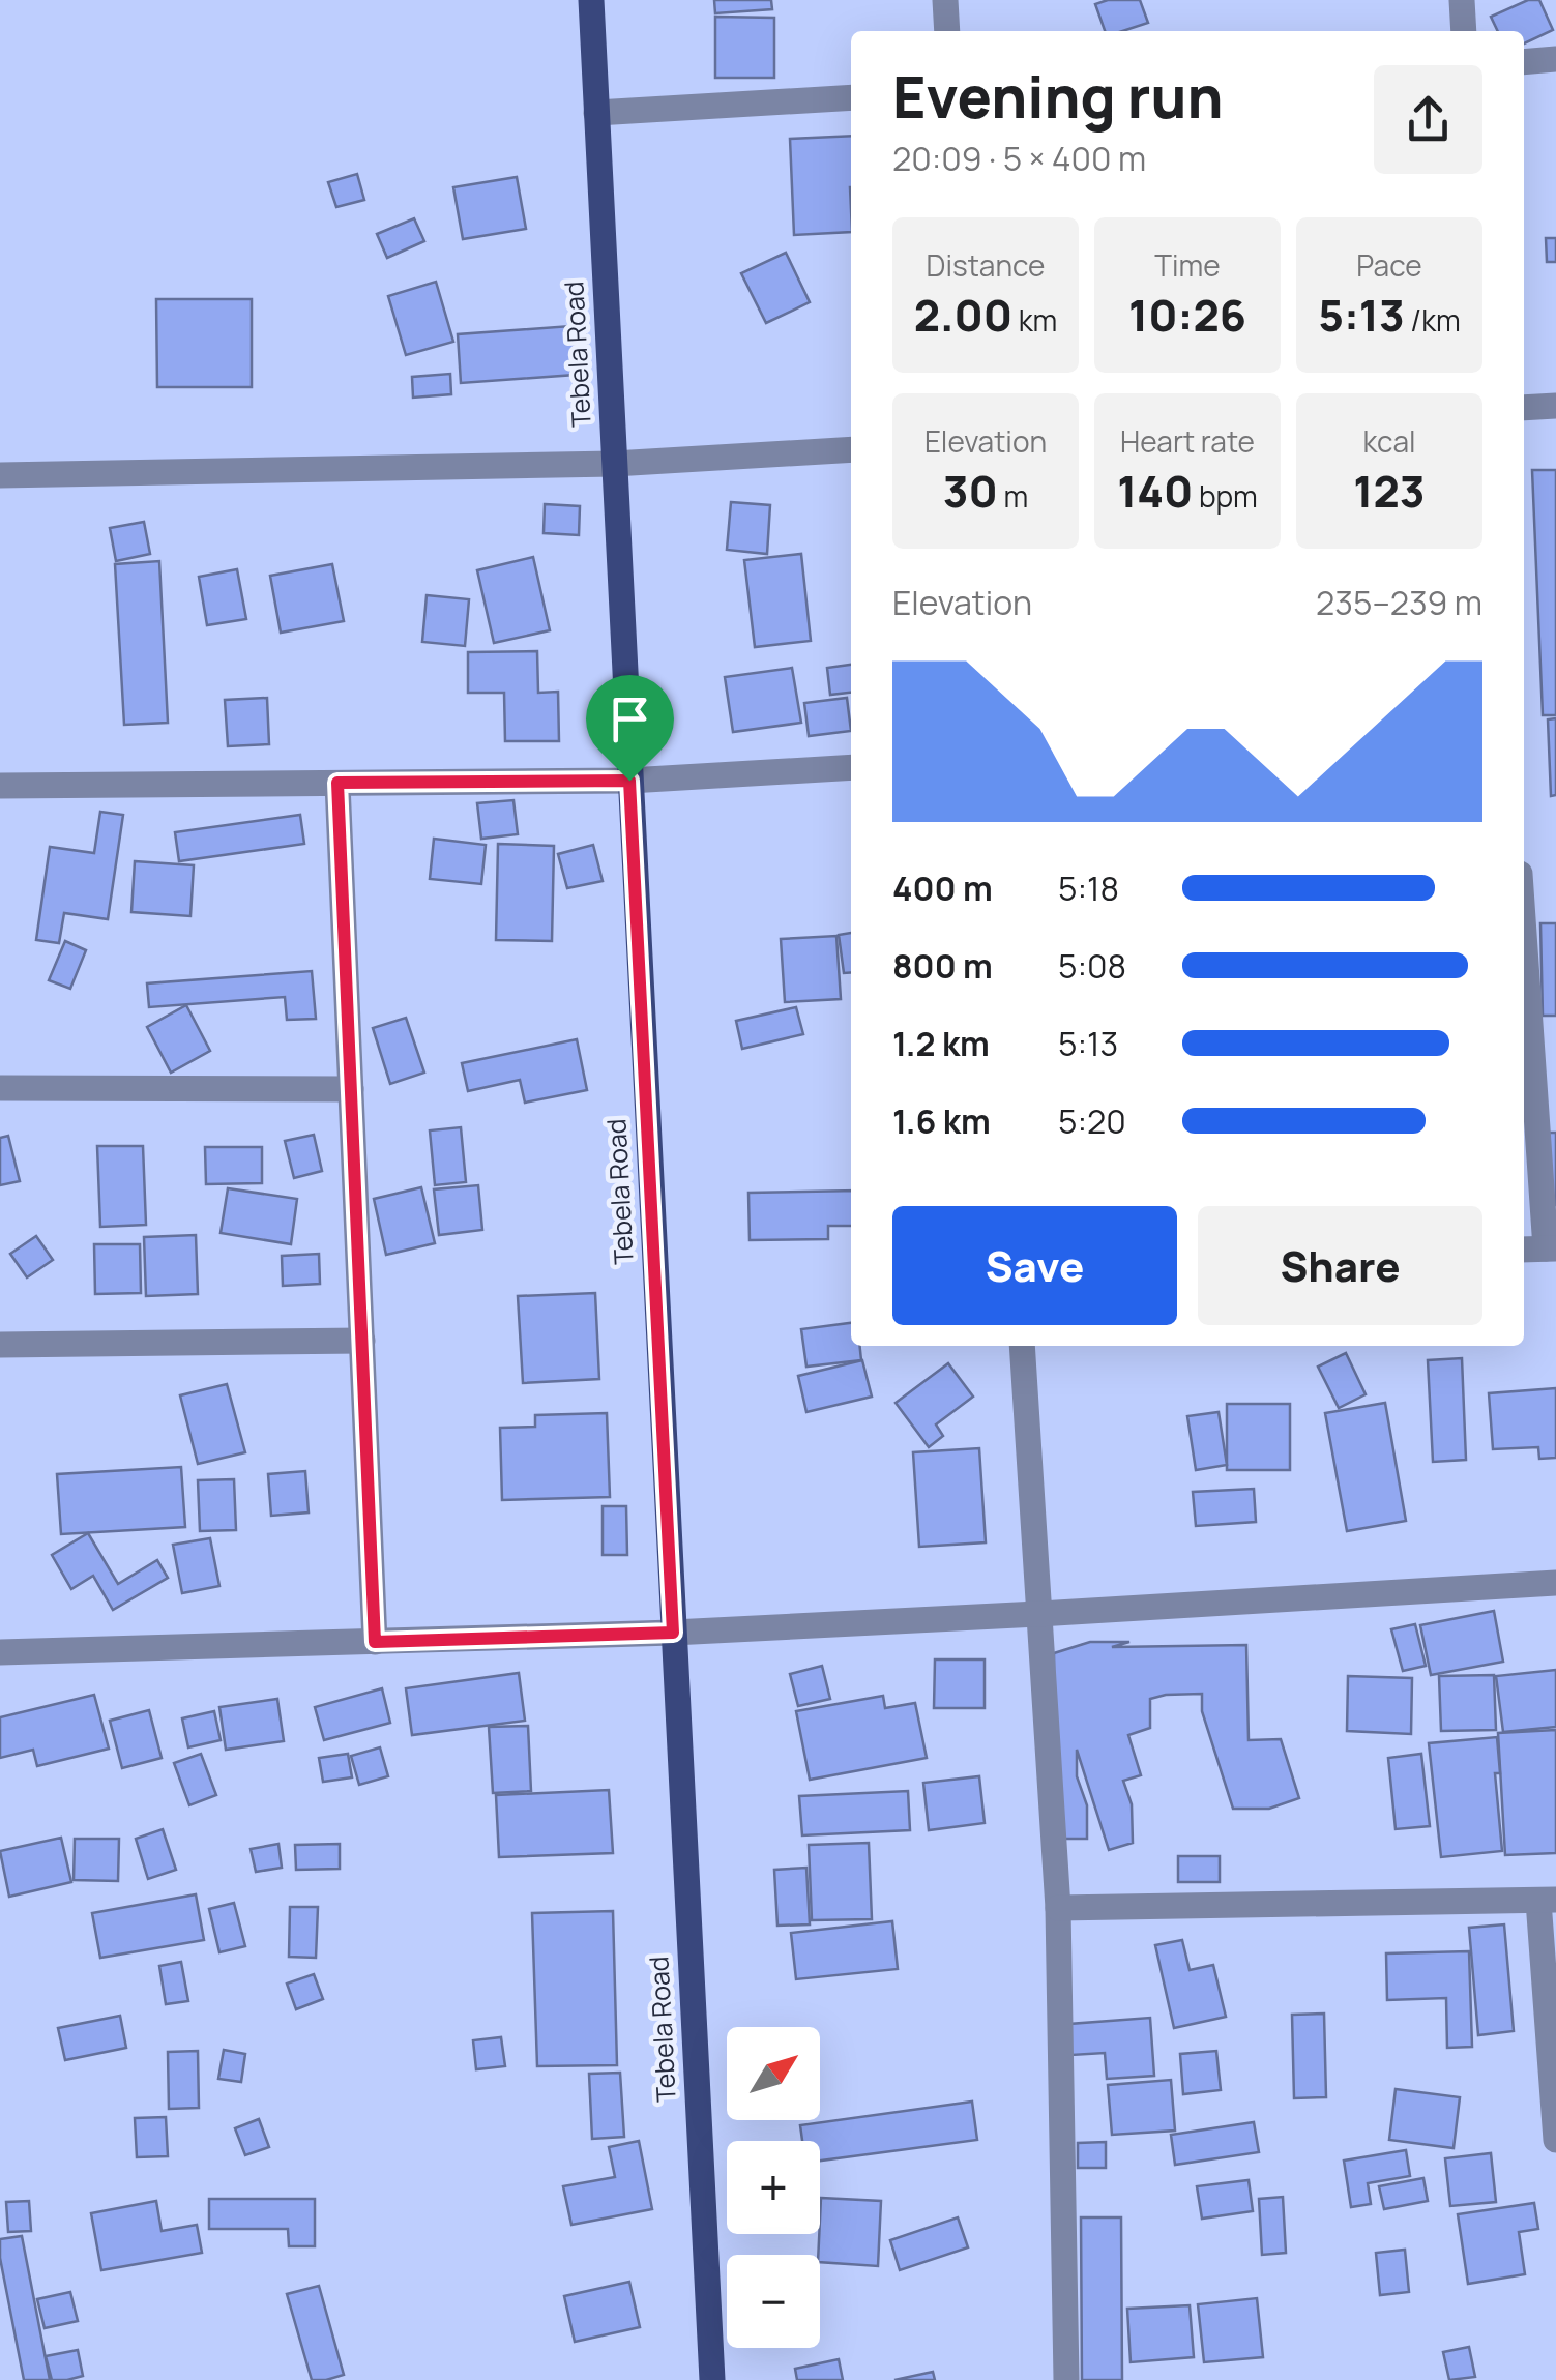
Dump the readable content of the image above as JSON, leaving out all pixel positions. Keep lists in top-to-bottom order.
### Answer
{
  "streets": {
    "main road": ["Tebela Road"]
  },
  "north": "top right",
  "page": {
    "heading": ["Evening run", "20:09 · 5 × 400 m"],
    "stats": [
      ["Distance", "2.00 km"],
      ["Time", "10:26"],
      ["Pace", "5:13 /km"],
      ["Elevation", "30 m"],
      ["Heart rate", "140 bpm"],
      ["kcal", "123"]
    ],
    "chart": ["Elevation", "235–239 m"],
    "list": [
      {
        "name": "400 m",
        "note": "5:18"
      },
      {
        "name": "800 m",
        "note": "5:08"
      },
      {
        "name": "1.2 km",
        "note": "5:13"
      },
      {
        "name": "1.6 km",
        "note": "5:20"
      }
    ],
    "buttons": ["Save", "Share"],
    "map_buttons": ["+", "−"]
  }
}
